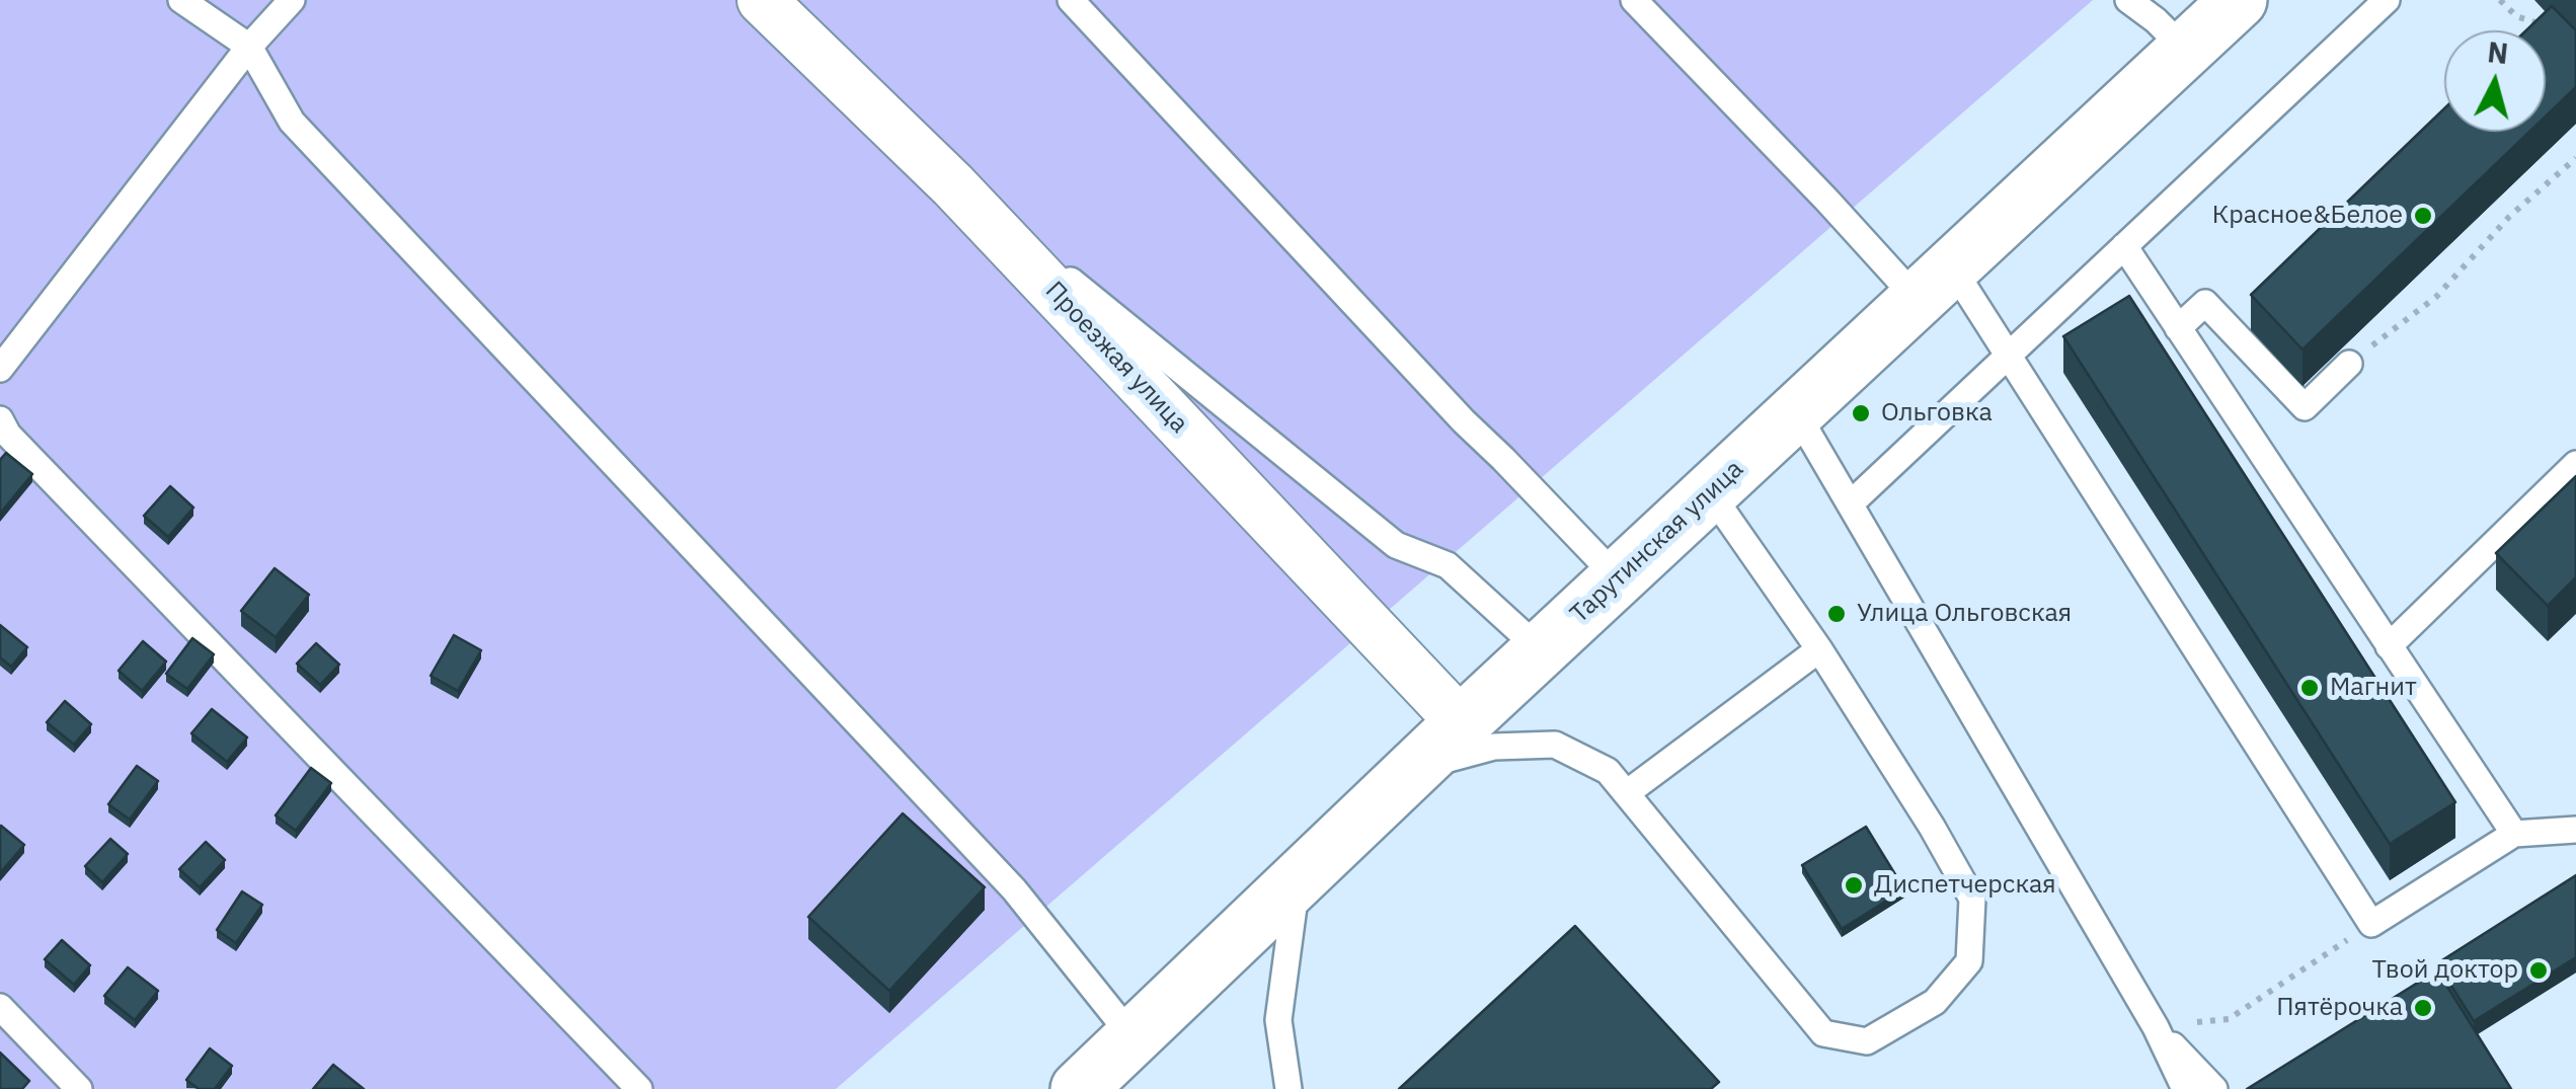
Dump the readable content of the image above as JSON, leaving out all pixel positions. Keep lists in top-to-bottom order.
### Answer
{
  "streets": {
    "main road": ["Тарутинская улица"],
    "street": ["Проезжая улица"]
  },
  "crossings": [
    ["Проезжая улица", "Тарутинская улица"]
  ],
  "places": [
    "Красное&Белое",
    "Ольговка",
    "Улица Ольговская",
    "Магнит",
    "Диспетчерская",
    "Твой доктор",
    "Пятёрочка"
  ],
  "north": "top"
}
